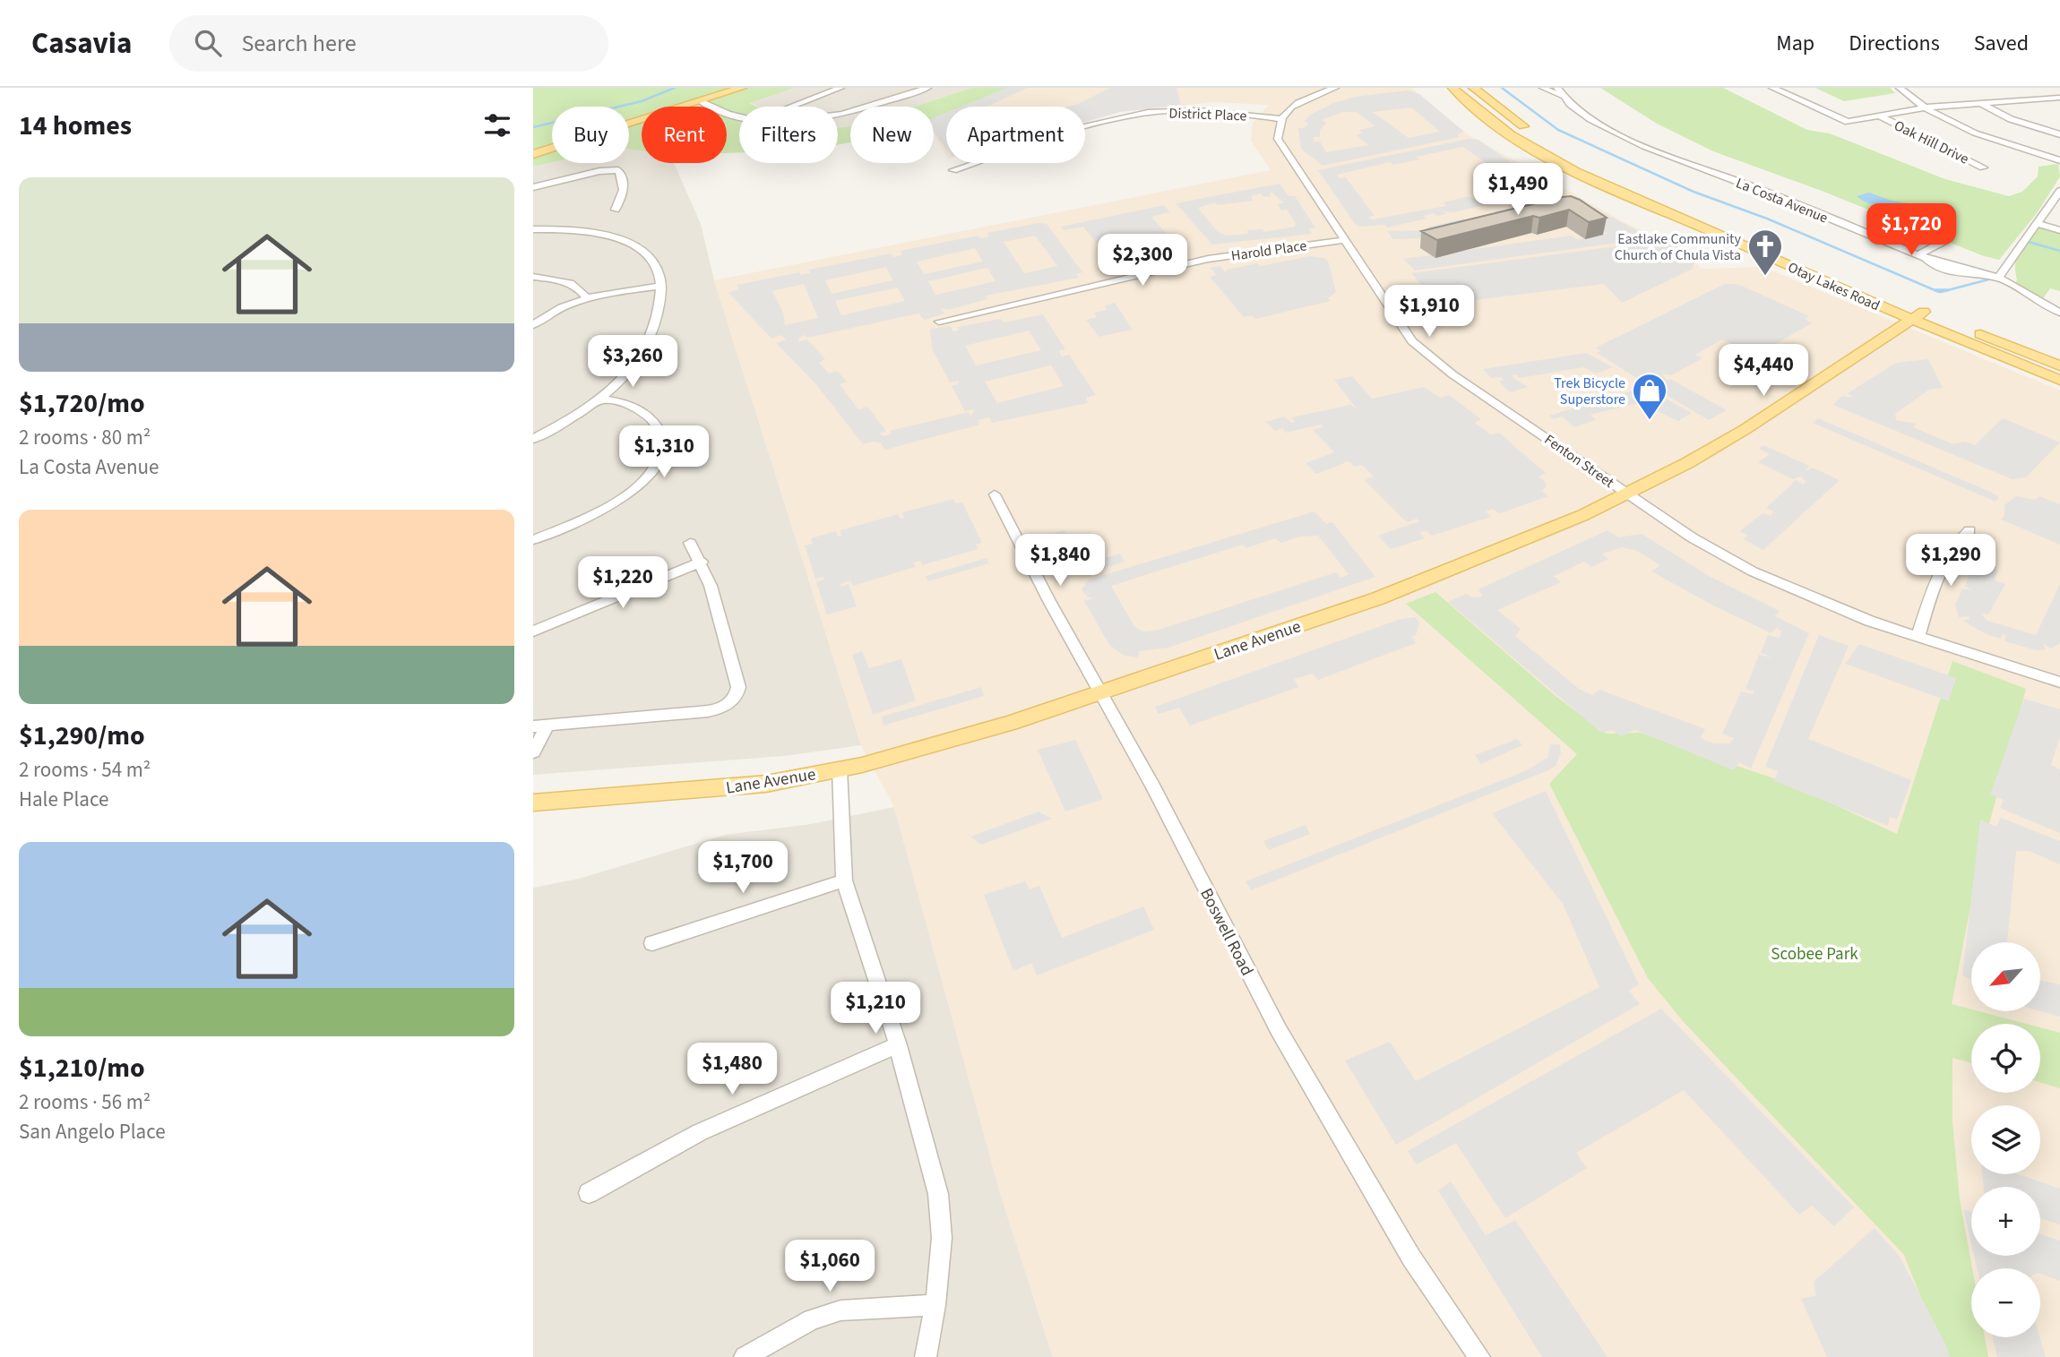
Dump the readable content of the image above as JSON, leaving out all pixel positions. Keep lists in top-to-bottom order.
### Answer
{
  "streets": {
    "main road": ["Otay Lakes Road", "Lane Avenue"],
    "street": [
      "District Place",
      "Oak Hill Drive",
      "La Costa Avenue",
      "Harold Place",
      "Fenton Street",
      "Boswell Road"
    ]
  },
  "crossings": [
    ["District Place", "Fenton Street"],
    ["Harold Place", "Fenton Street"],
    ["Otay Lakes Road", "Lane Avenue"],
    ["Fenton Street", "Lane Avenue"],
    ["Lane Avenue", "Boswell Road"]
  ],
  "parks": ["Scobee Park"],
  "places": {
    "church": ["Eastlake Community Church of Chula Vista"],
    "shop": ["Trek Bicycle Superstore"]
  },
  "north": "bottom left",
  "page": {
    "header": "Casavia",
    "search": "Search here",
    "nav": ["Map", "Directions", "Saved"],
    "heading": "14 homes",
    "chip": [
      "Buy",
      "Rent",
      "Filters",
      "New",
      "Apartment"
    ],
    "list": [
      {
        "name": "$1,720/mo",
        "note": "2 rooms · 80 m² · La Costa Avenue"
      },
      {
        "name": "$1,290/mo",
        "note": "2 rooms · 54 m² · Hale Place"
      },
      {
        "name": "$1,210/mo",
        "note": "2 rooms · 56 m² · San Angelo Place"
      }
    ],
    "price": [
      "$1,490",
      "$1,720",
      "$2,300",
      "$1,910",
      "$3,260",
      "$4,440",
      "$1,310",
      "$1,840",
      "$1,290",
      "$1,220",
      "$1,700",
      "$1,210",
      "$1,480",
      "$1,060"
    ],
    "map_buttons": ["+", "−"]
  }
}
